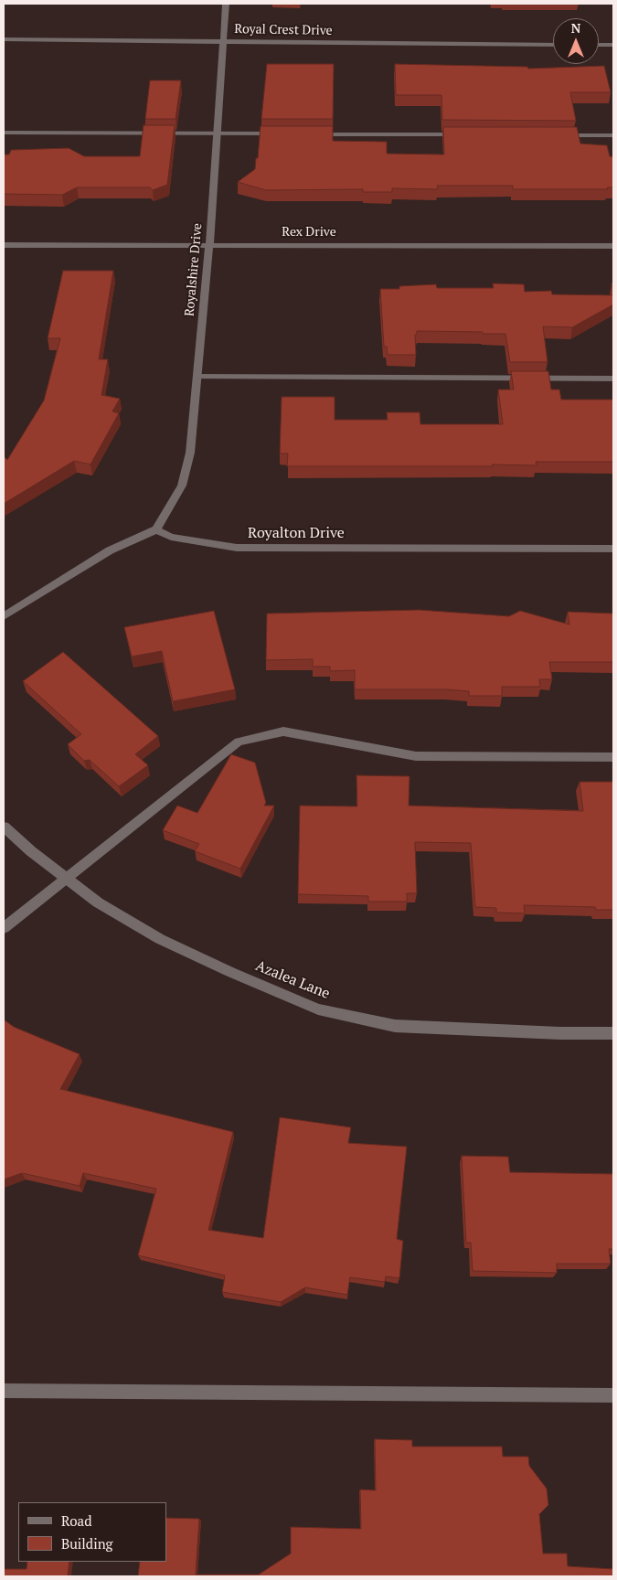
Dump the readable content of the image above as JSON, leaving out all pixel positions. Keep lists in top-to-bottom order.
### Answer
{
  "streets": {
    "street": [
      "Royal Crest Drive",
      "Rex Drive",
      "Royalshire Drive",
      "Royalton Drive",
      "Azalea Lane"
    ]
  },
  "crossings": [
    ["Royal Crest Drive", "Royalshire Drive"],
    ["Rex Drive", "Royalshire Drive"],
    ["Royalshire Drive", "Royalton Drive"]
  ],
  "legend": ["Road", "Building"],
  "north": "top"
}
